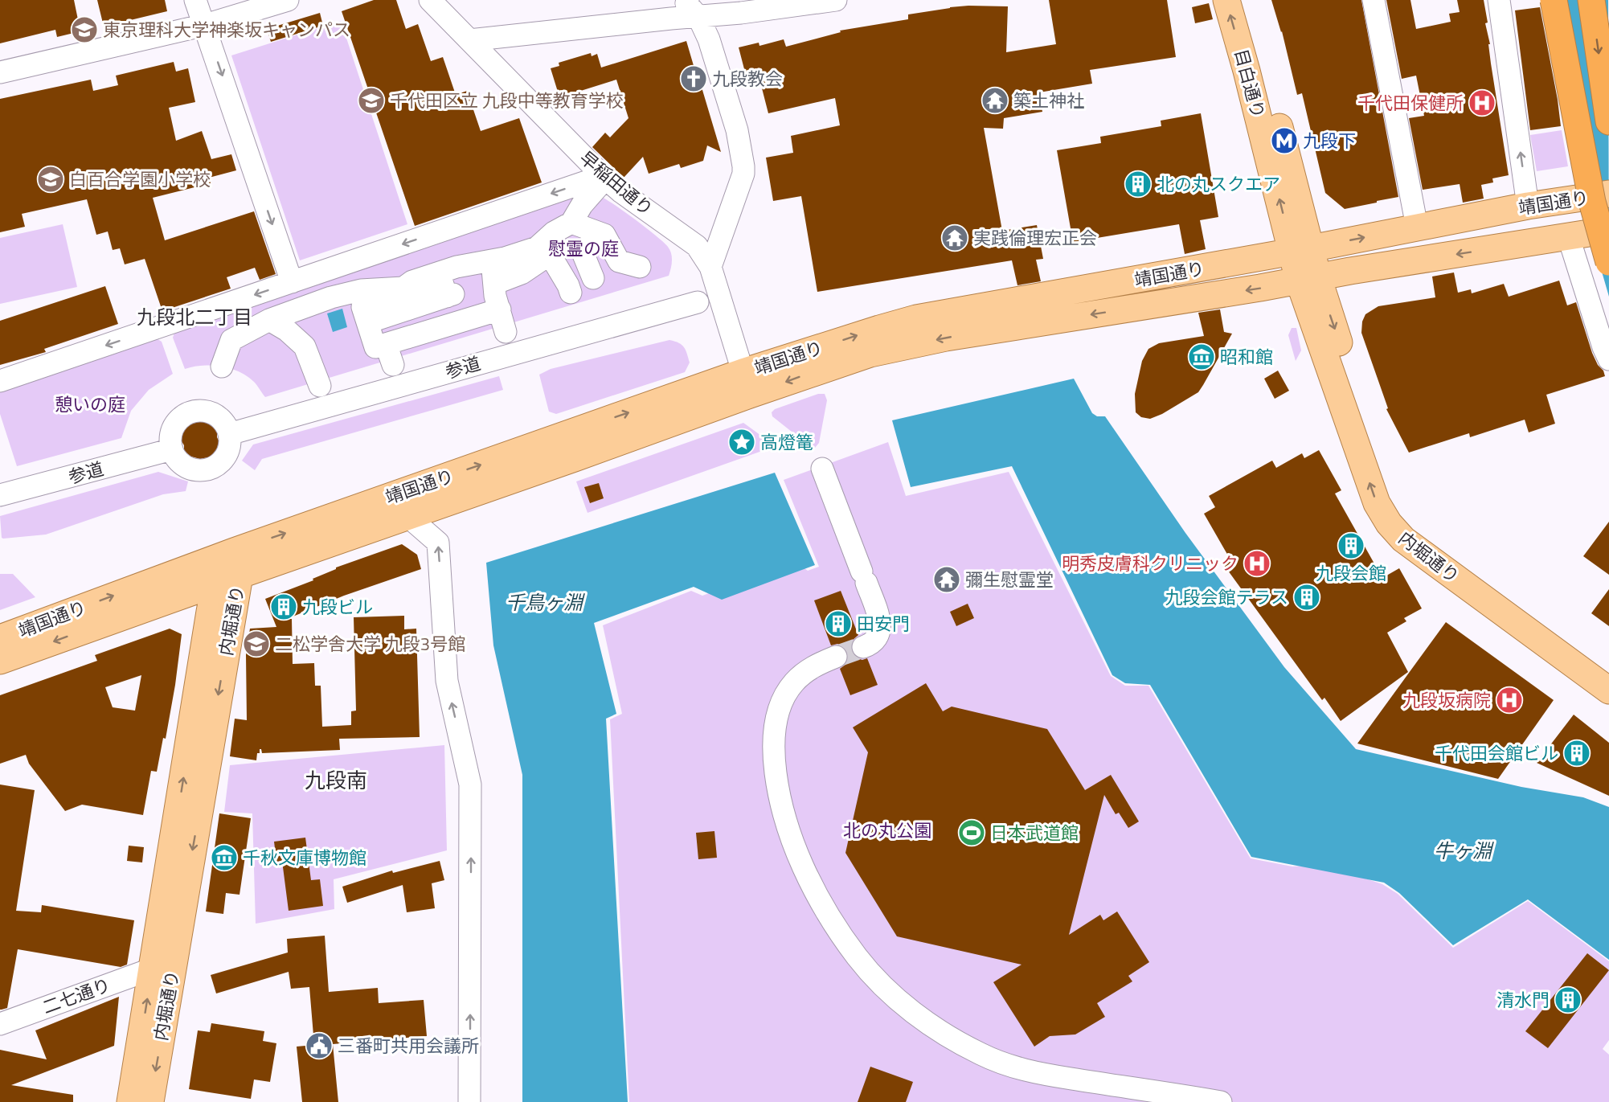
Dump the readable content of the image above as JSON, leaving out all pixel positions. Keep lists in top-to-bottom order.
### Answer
{
  "streets": {
    "main road": ["目白通り", "靖国通り", "内堀通り"],
    "street": ["早稲田通り", "参道", "二七通り"]
  },
  "crossings": [
    ["目白通り", "靖国通り"],
    ["目白通り", "内堀通り"],
    ["早稲田通り", "靖国通り"],
    ["靖国通り", "内堀通り"],
    ["内堀通り", "二七通り"]
  ],
  "districts": ["九段北二丁目", "九段南"],
  "water": ["千鳥ヶ淵", "牛ヶ淵"],
  "parks": ["慰霊の庭", "憩いの庭", "北の丸公園"],
  "places": {
    "school or university": [
      "東京理科大学神楽坂キャンパス",
      "千代田区立 九段中等教育学校",
      "白百合学園小学校",
      "二松学舎大学 九段3号館"
    ],
    "church": ["九段教会"],
    "temple": ["築土神社", "実践倫理宏正会", "彌生慰霊堂"],
    "hospital": ["千代田保健所", "明秀皮膚科クリニック", "九段坂病院"],
    "metro station": ["九段下"],
    "building": [
      "北の丸スクエア",
      "九段会館",
      "九段会館テラス",
      "九段ビル",
      "田安門",
      "千代田会館ビル",
      "清水門"
    ],
    "museum": ["昭和館", "千秋文庫博物館"],
    "place": ["高燈篭"],
    "sports": ["日本武道館"],
    "public building": ["三番町共用会議所"]
  }
}
